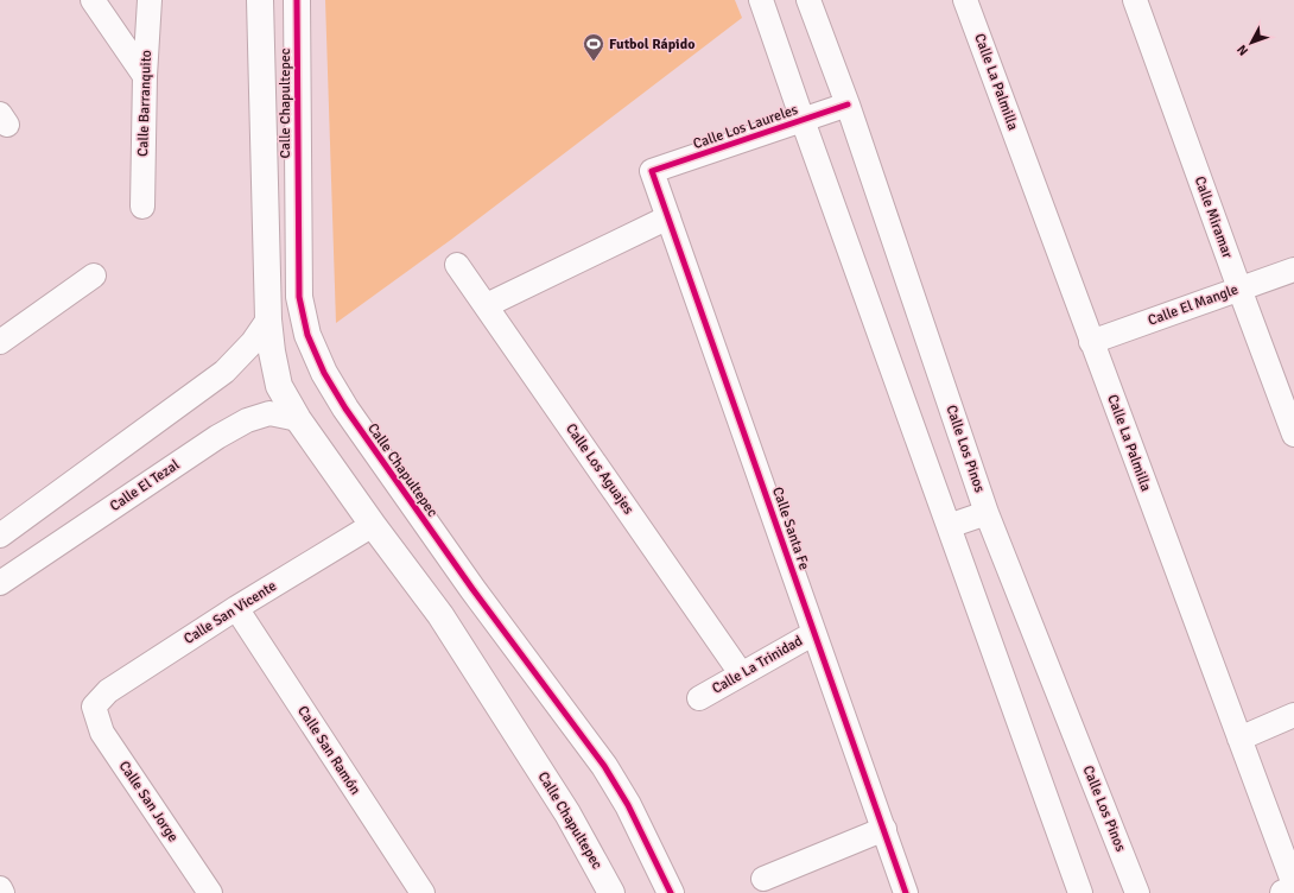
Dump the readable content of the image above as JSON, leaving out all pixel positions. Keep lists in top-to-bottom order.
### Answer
{
  "streets": {
    "street": [
      "Calle La Palmilla",
      "Calle Barranquito",
      "Calle Chapultepec",
      "Calle Los Laureles",
      "Calle Miramar",
      "Calle El Mangle",
      "Calle Los Pinos",
      "Calle Los Aguajes",
      "Calle El Tezal",
      "Calle Santa Fe",
      "Calle San Vicente",
      "Calle La Trinidad",
      "Calle San Ramón",
      "Calle San Jorge"
    ]
  },
  "crossings": [
    ["Calle La Palmilla", "Calle El Mangle"],
    ["Calle Chapultepec", "Calle El Tezal"],
    ["Calle Chapultepec", "Calle San Vicente"],
    ["Calle Los Laureles", "Calle Los Pinos"],
    ["Calle Los Laureles", "Calle Santa Fe"],
    ["Calle Miramar", "Calle El Mangle"],
    ["Calle Los Aguajes", "Calle La Trinidad"],
    ["Calle Santa Fe", "Calle La Trinidad"],
    ["Calle San Vicente", "Calle San Ramón"],
    ["Calle San Vicente", "Calle San Jorge"]
  ],
  "places": {
    "sports": ["Futbol Rápido"]
  },
  "north": "bottom left"
}
